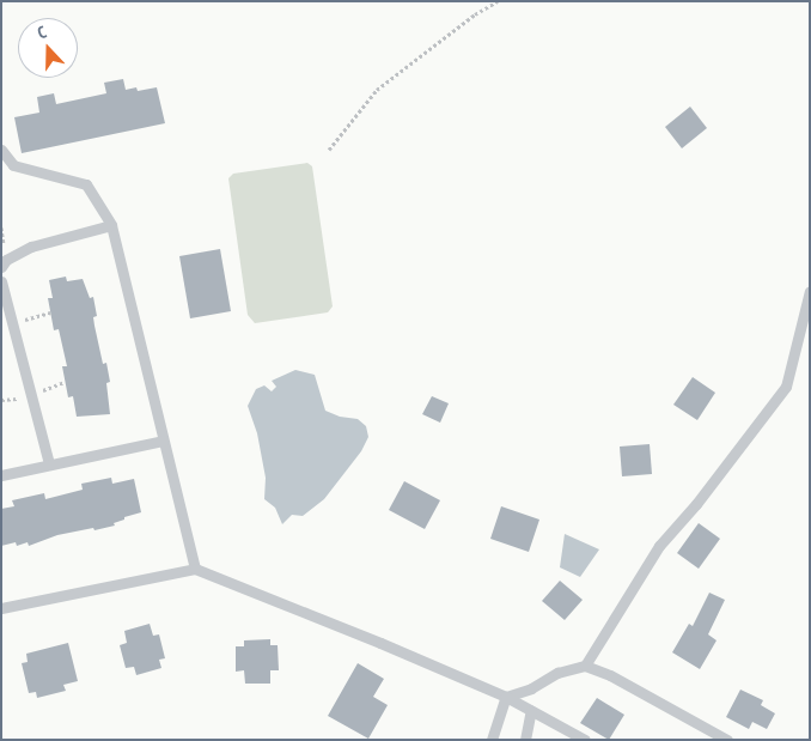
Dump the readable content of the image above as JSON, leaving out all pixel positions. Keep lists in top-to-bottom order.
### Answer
{
  "north": "top"
}
